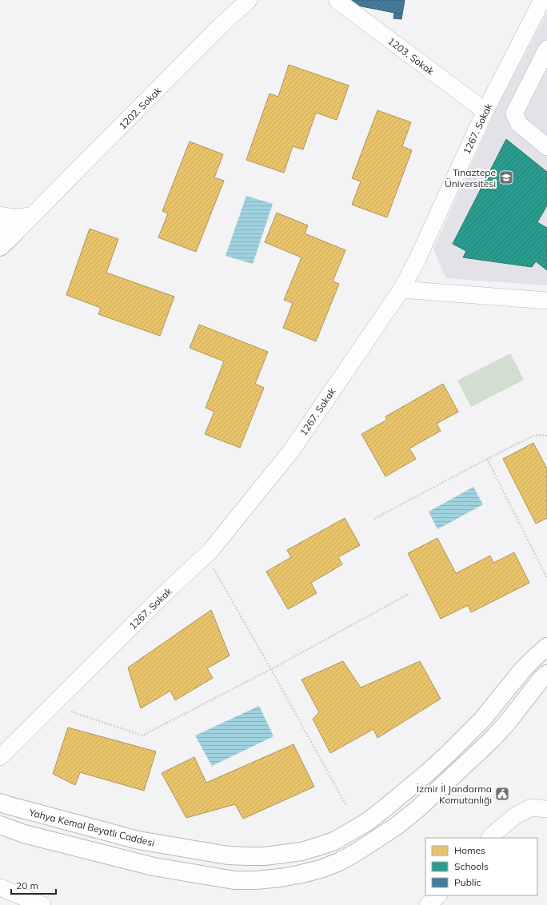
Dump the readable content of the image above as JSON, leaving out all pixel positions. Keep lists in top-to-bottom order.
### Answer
{
  "streets": {
    "main road": ["Yahya Kemal Beyatlı Caddesi"],
    "street": ["1203. Sokak", "1202. Sokak", "1267. Sokak"]
  },
  "crossings": [
    ["1203. Sokak", "1267. Sokak"]
  ],
  "places": {
    "school or university": ["Tınaztepe Üniversitesi"],
    "public building": ["İzmir İl Jandarma Komutanlığı"]
  },
  "legend": ["Homes", "Schools", "Public"],
  "scale_bar": "20 m"
}
